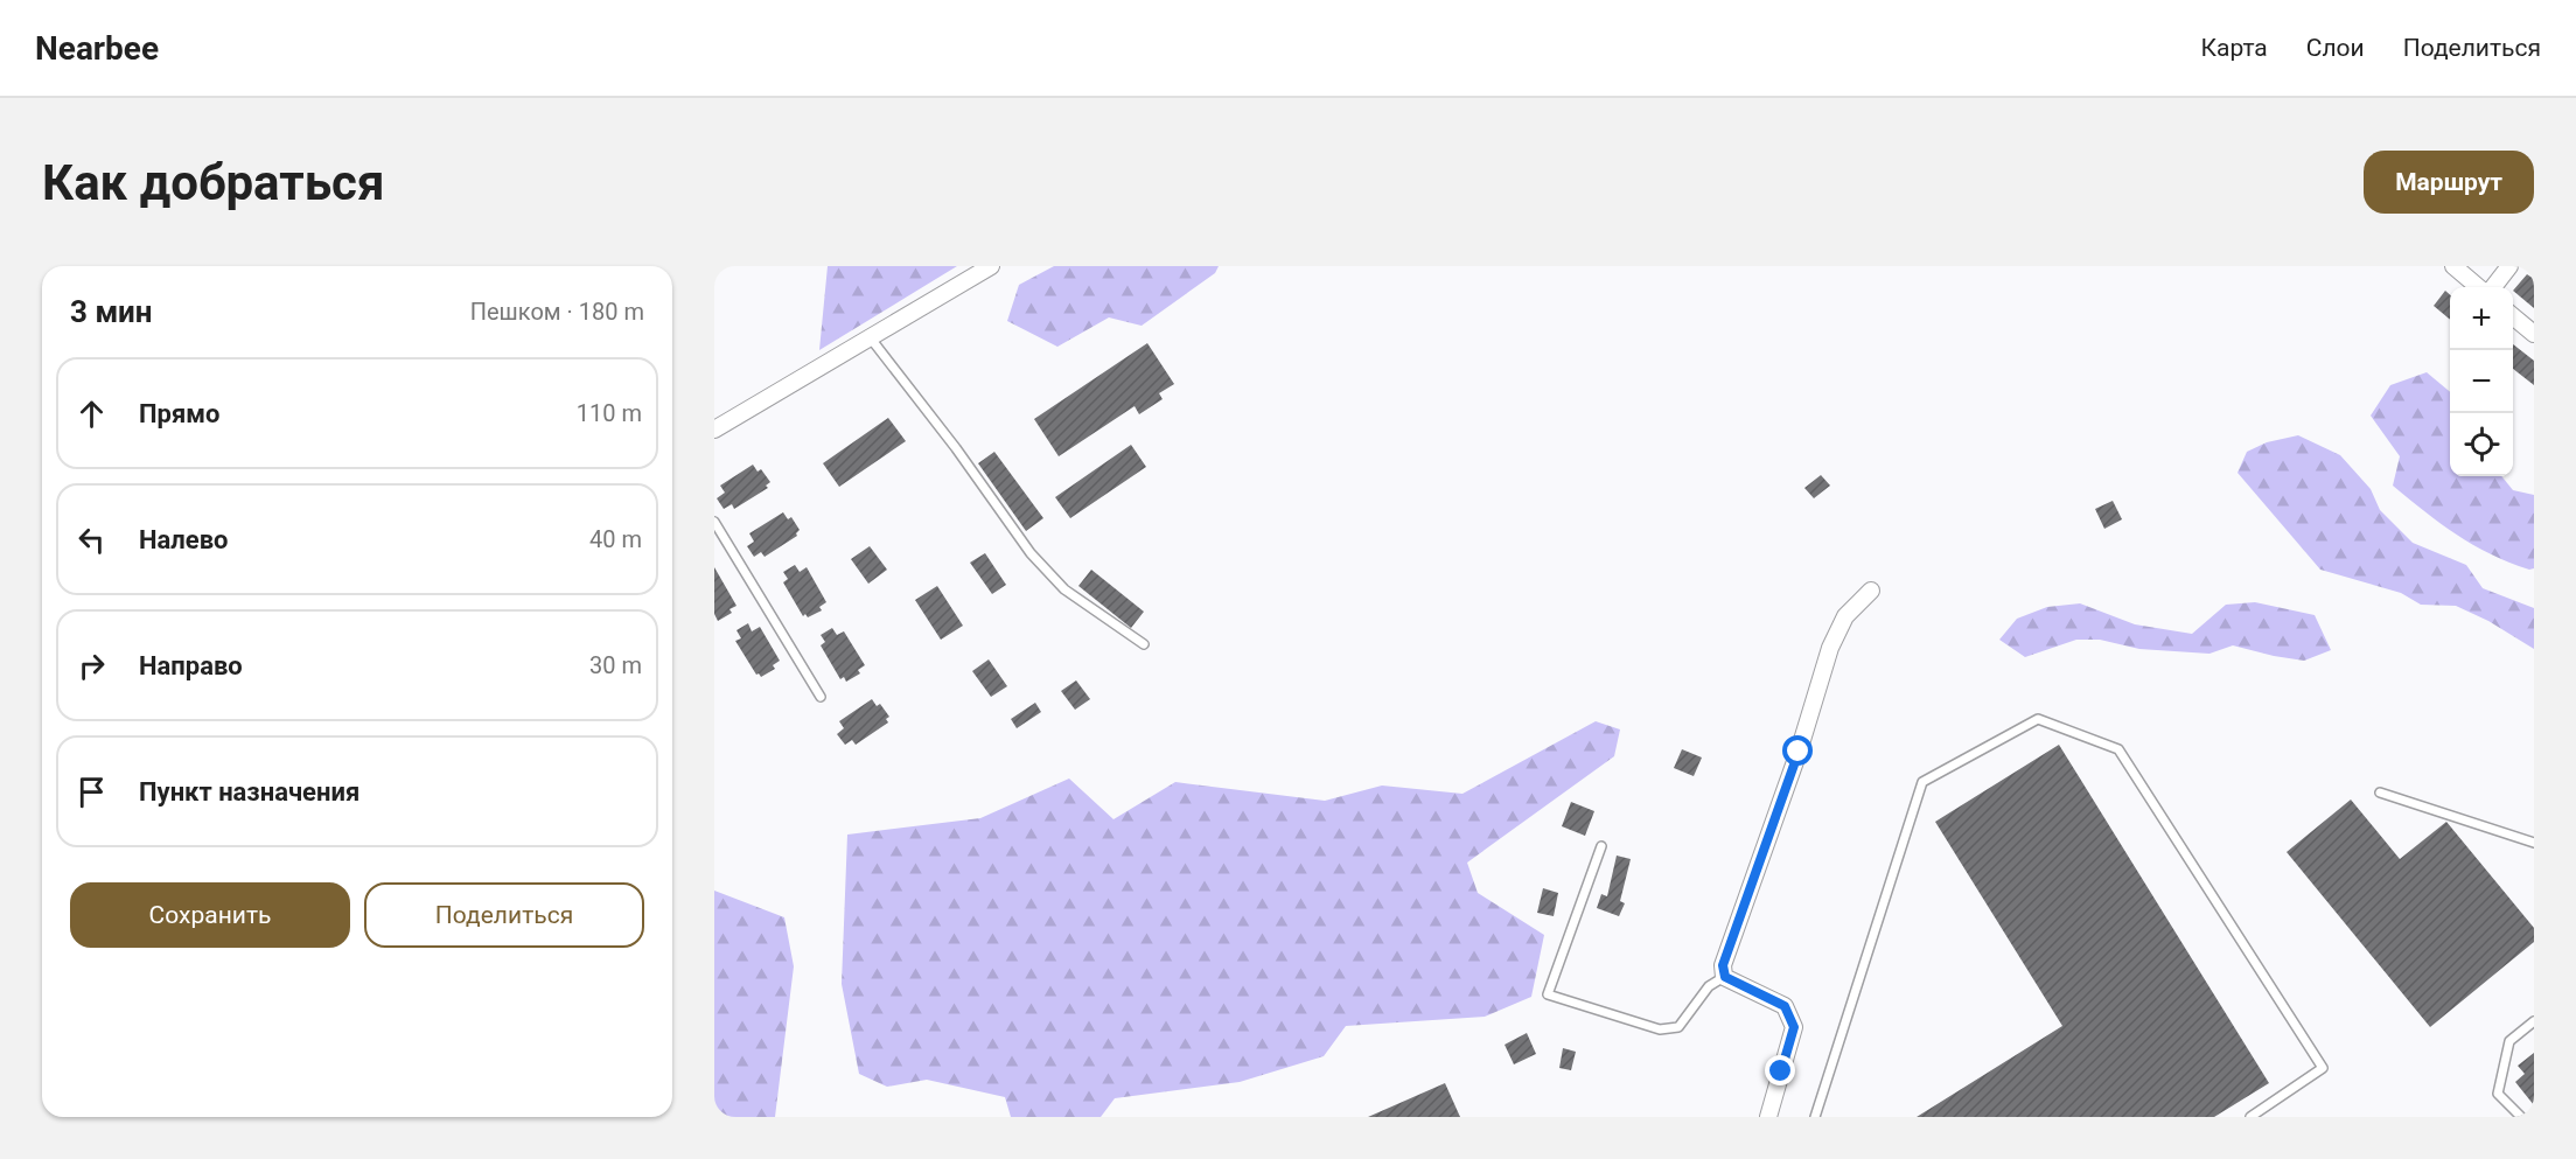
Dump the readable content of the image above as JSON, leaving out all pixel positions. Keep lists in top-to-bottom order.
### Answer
{
  "page": {
    "header": "Nearbee",
    "nav": ["Карта", "Слои", "Поделиться"],
    "buttons": [
      "Маршрут",
      ["Сохранить", "Поделиться"]
    ],
    "title": "Как добраться",
    "heading": ["3 мин", "Пешком · 180 m"],
    "map_buttons": ["+", "−"],
    "list": [
      ["Прямо", "110 m"],
      ["Налево", "40 m"],
      ["Направо", "30 m"],
      "Пункт назначения"
    ]
  }
}
